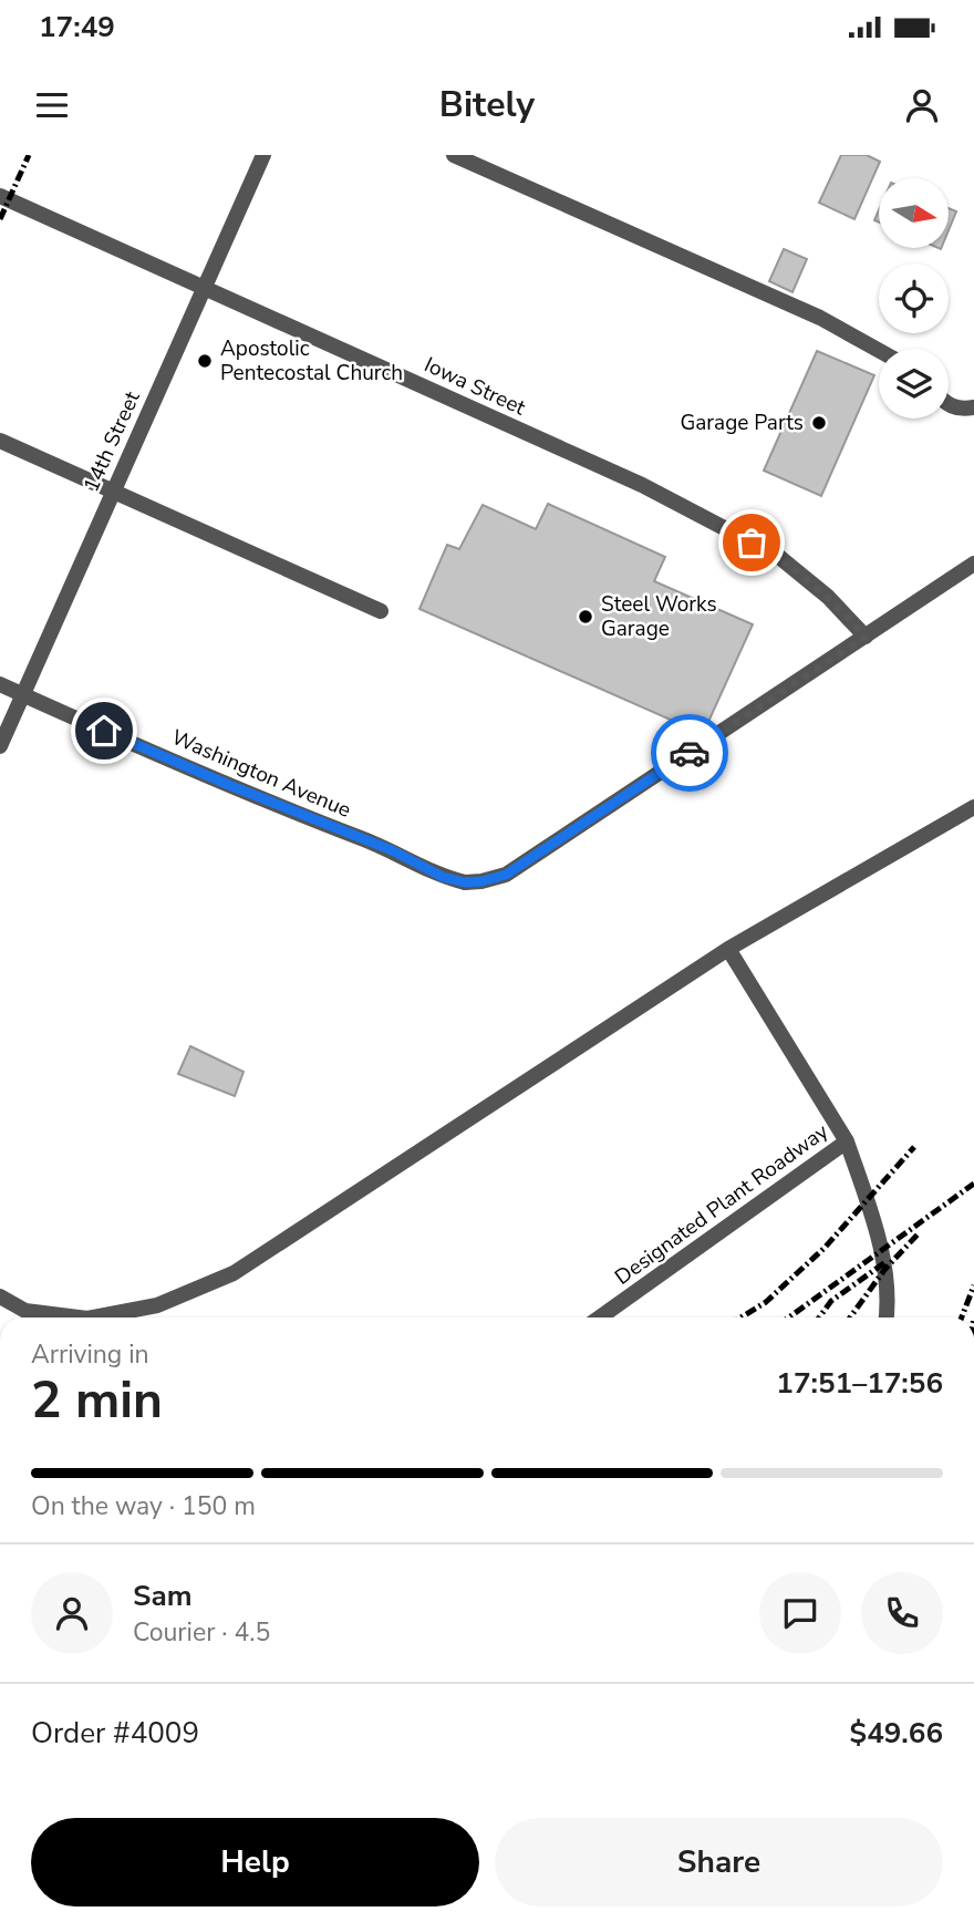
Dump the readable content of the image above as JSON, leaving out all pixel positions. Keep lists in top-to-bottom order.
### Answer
{
  "streets": {
    "street": [
      "Iowa Street",
      "14th Street",
      "Washington Avenue",
      "Designated Plant Roadway"
    ]
  },
  "crossings": [
    ["Iowa Street", "14th Street"],
    ["Iowa Street", "Washington Avenue"],
    ["14th Street", "Washington Avenue"]
  ],
  "places": ["Apostolic Pentecostal Church", "Garage Parts", "Steel Works Garage"],
  "north": "right",
  "page": {
    "status": "17:49",
    "header": "Bitely",
    "heading": ["2 min", "Arriving in", "17:51–17:56"],
    "panel": [
      "Sam",
      "Courier · 4.5",
      "Order #4009",
      "$49.66"
    ],
    "bar": "On the way · 150 m",
    "buttons": ["Help", "Share"]
  }
}
